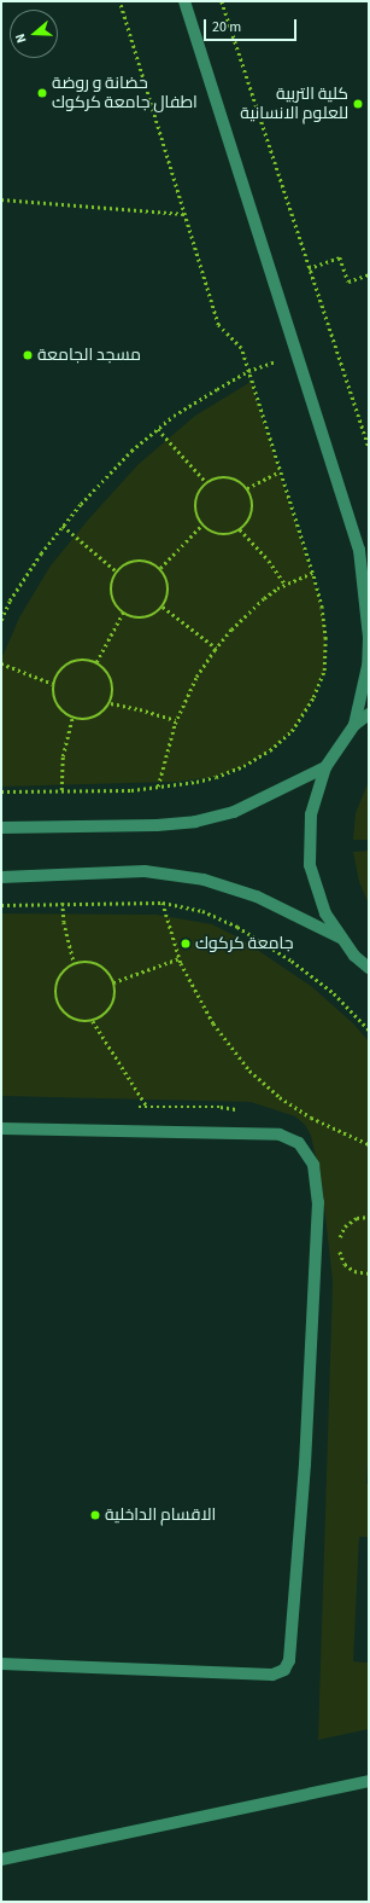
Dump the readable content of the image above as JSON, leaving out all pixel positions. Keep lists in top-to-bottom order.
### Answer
{
  "places": [
    "حضانة و روضة اطفال جامعة كركوك",
    "كلية التربية للعلوم الانسانية",
    "مسجد الجامعة",
    "جامعة كركوك",
    "الاقسام الداخلية"
  ],
  "scale_bar": "20 m",
  "north": "left"
}
